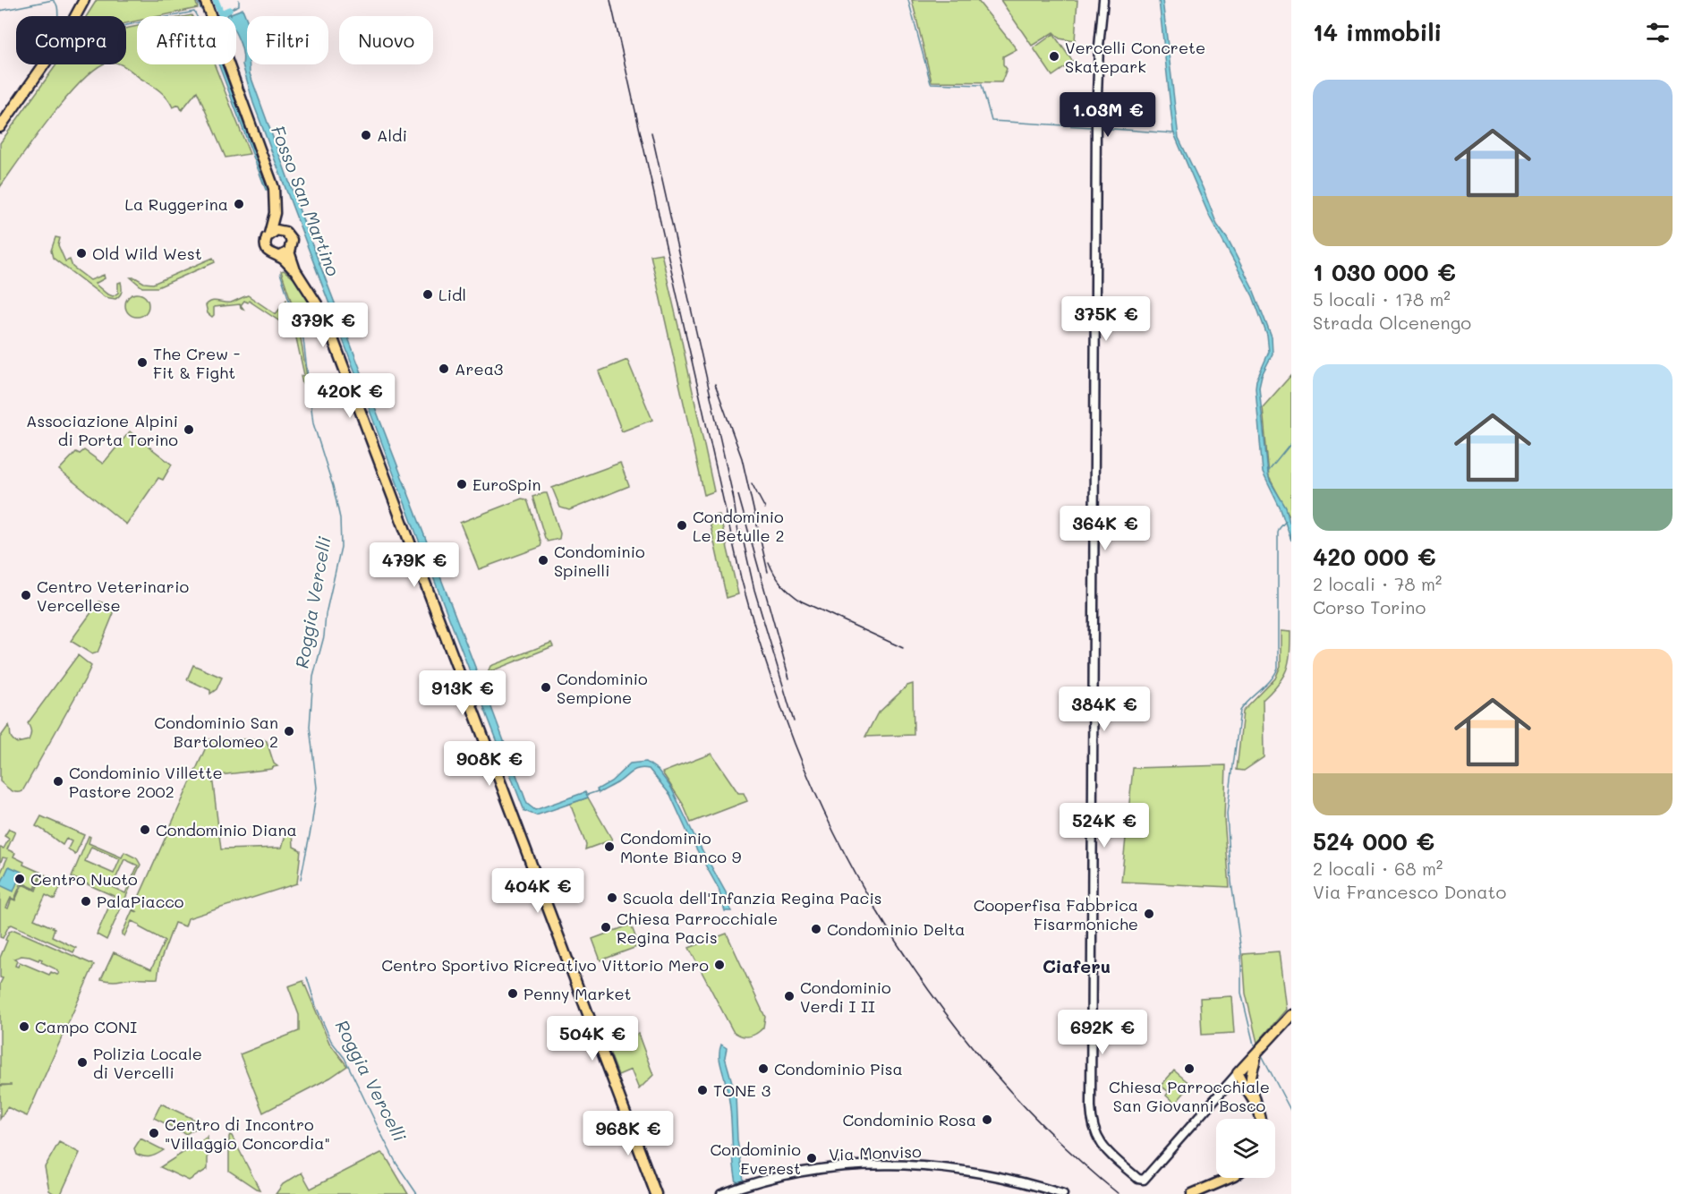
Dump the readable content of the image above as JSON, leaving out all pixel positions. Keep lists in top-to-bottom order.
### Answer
{
  "streets": {
    "street": ["Via Monviso"]
  },
  "districts": ["Ciaferu"],
  "water": ["Fosso San Martino", "Roggia Vercelli"],
  "places": [
    "Vercelli Concrete Skatepark",
    "Aldi",
    "La Ruggerina",
    "Old Wild West",
    "Lidl",
    "The Crew - Fit & Fight",
    "Area3",
    "Associazione Alpini di Porta Torino",
    "EuroSpin",
    "Condominio Le Betulle 2",
    "Condominio Spinelli",
    "Centro Veterinario Vercellese",
    "Condominio Sempione",
    "Condominio San Bartolomeo 2",
    "Condominio Villette Pastore 2002",
    "Condominio Diana",
    "Condominio Monte Bianco 9",
    "Centro Nuoto",
    "Scuola dell'Infanzia Regina Pacis",
    "PalaPiacco",
    "Cooperfisa Fabbrica Fisarmoniche",
    "Chiesa Parrocchiale Regina Pacis",
    "Condominio Delta",
    "Centro Sportivo Ricreativo Vittorio Mero",
    "Penny Market",
    "Condominio Verdi I II",
    "Campo CONI",
    "Polizia Locale di Vercelli",
    "Condominio Pisa",
    "Chiesa Parrocchiale San Giovanni Bosco",
    "TONE 3",
    "Condominio Rosa",
    "Centro di Incontro \"Villaggio Concordia\"",
    "Condominio Everest"
  ],
  "page": {
    "heading": "14 immobili",
    "chip": [
      "Compra",
      "Affitta",
      "Filtri",
      "Nuovo"
    ],
    "list": [
      {
        "name": "1 030 000 €",
        "note": "5 locali · 178 m² · Strada Olcenengo"
      },
      {
        "name": "420 000 €",
        "note": "2 locali · 78 m² · Corso Torino"
      },
      {
        "name": "524 000 €",
        "note": "2 locali · 68 m² · Via Francesco Donato"
      }
    ],
    "price": [
      "1.03M €",
      "375K €",
      "379K €",
      "420K €",
      "364K €",
      "479K €",
      "913K €",
      "384K €",
      "908K €",
      "524K €",
      "404K €",
      "692K €",
      "504K €",
      "968K €"
    ]
  }
}
